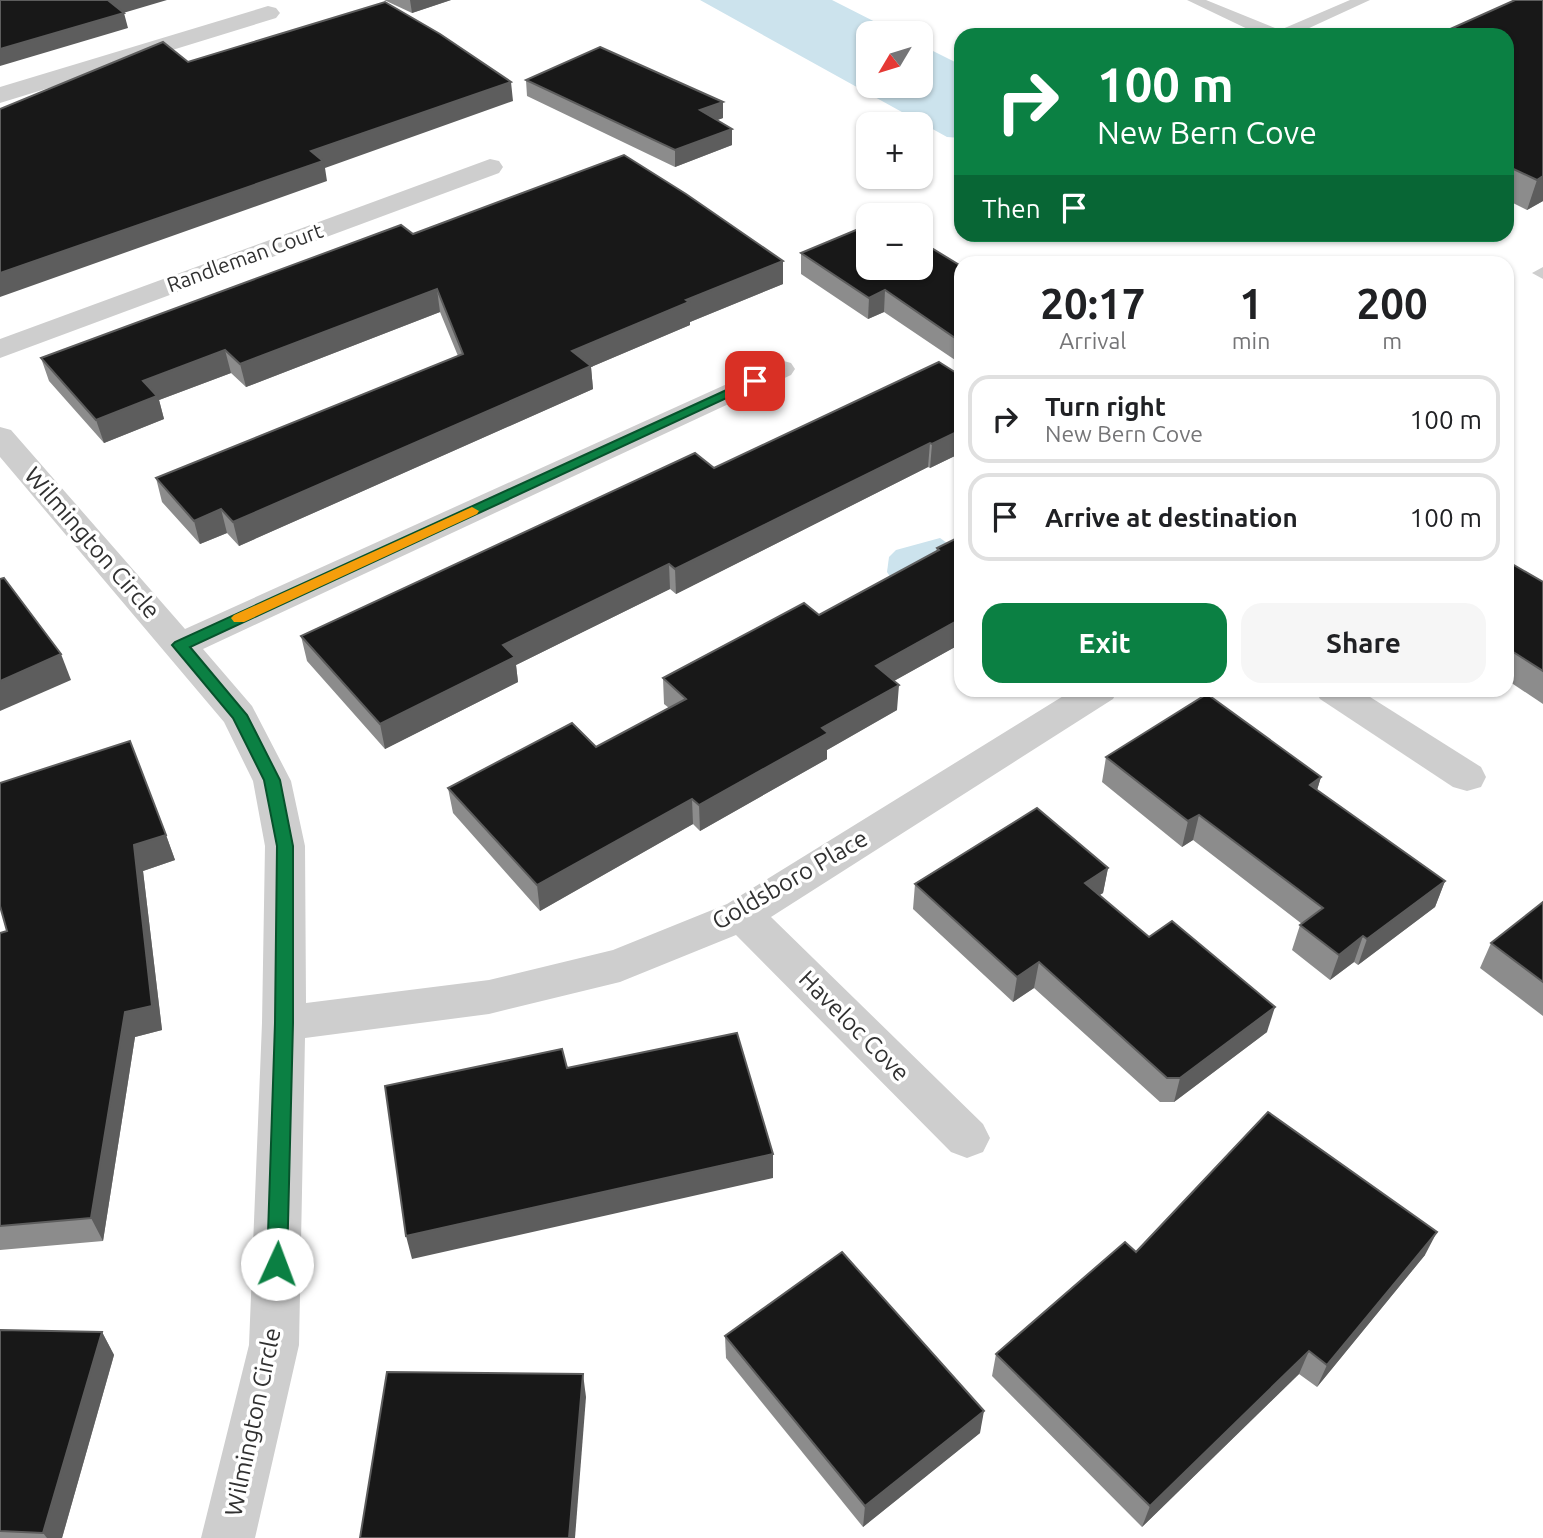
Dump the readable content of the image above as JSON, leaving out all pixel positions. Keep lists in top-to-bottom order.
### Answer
{
  "streets": {
    "street": [
      "Randleman Court",
      "Wilmington Circle",
      "Goldsboro Place",
      "Haveloc Cove"
    ]
  },
  "crossings": [
    ["Wilmington Circle", "Goldsboro Place"],
    ["Goldsboro Place", "Haveloc Cove"]
  ],
  "north": "bottom left",
  "page": {
    "map_buttons": ["+", "−"],
    "turn": ["100 m", "New Bern Cove"],
    "then": "Then",
    "eta": [
      "20:17",
      "Arrival",
      "1",
      "min",
      "200",
      "m"
    ],
    "list": [
      {
        "name": "Turn right",
        "note": "New Bern Cove",
        "value": "100 m"
      },
      {
        "name": "Arrive at destination",
        "value": "100 m"
      }
    ],
    "buttons": ["Exit", "Share"]
  }
}
